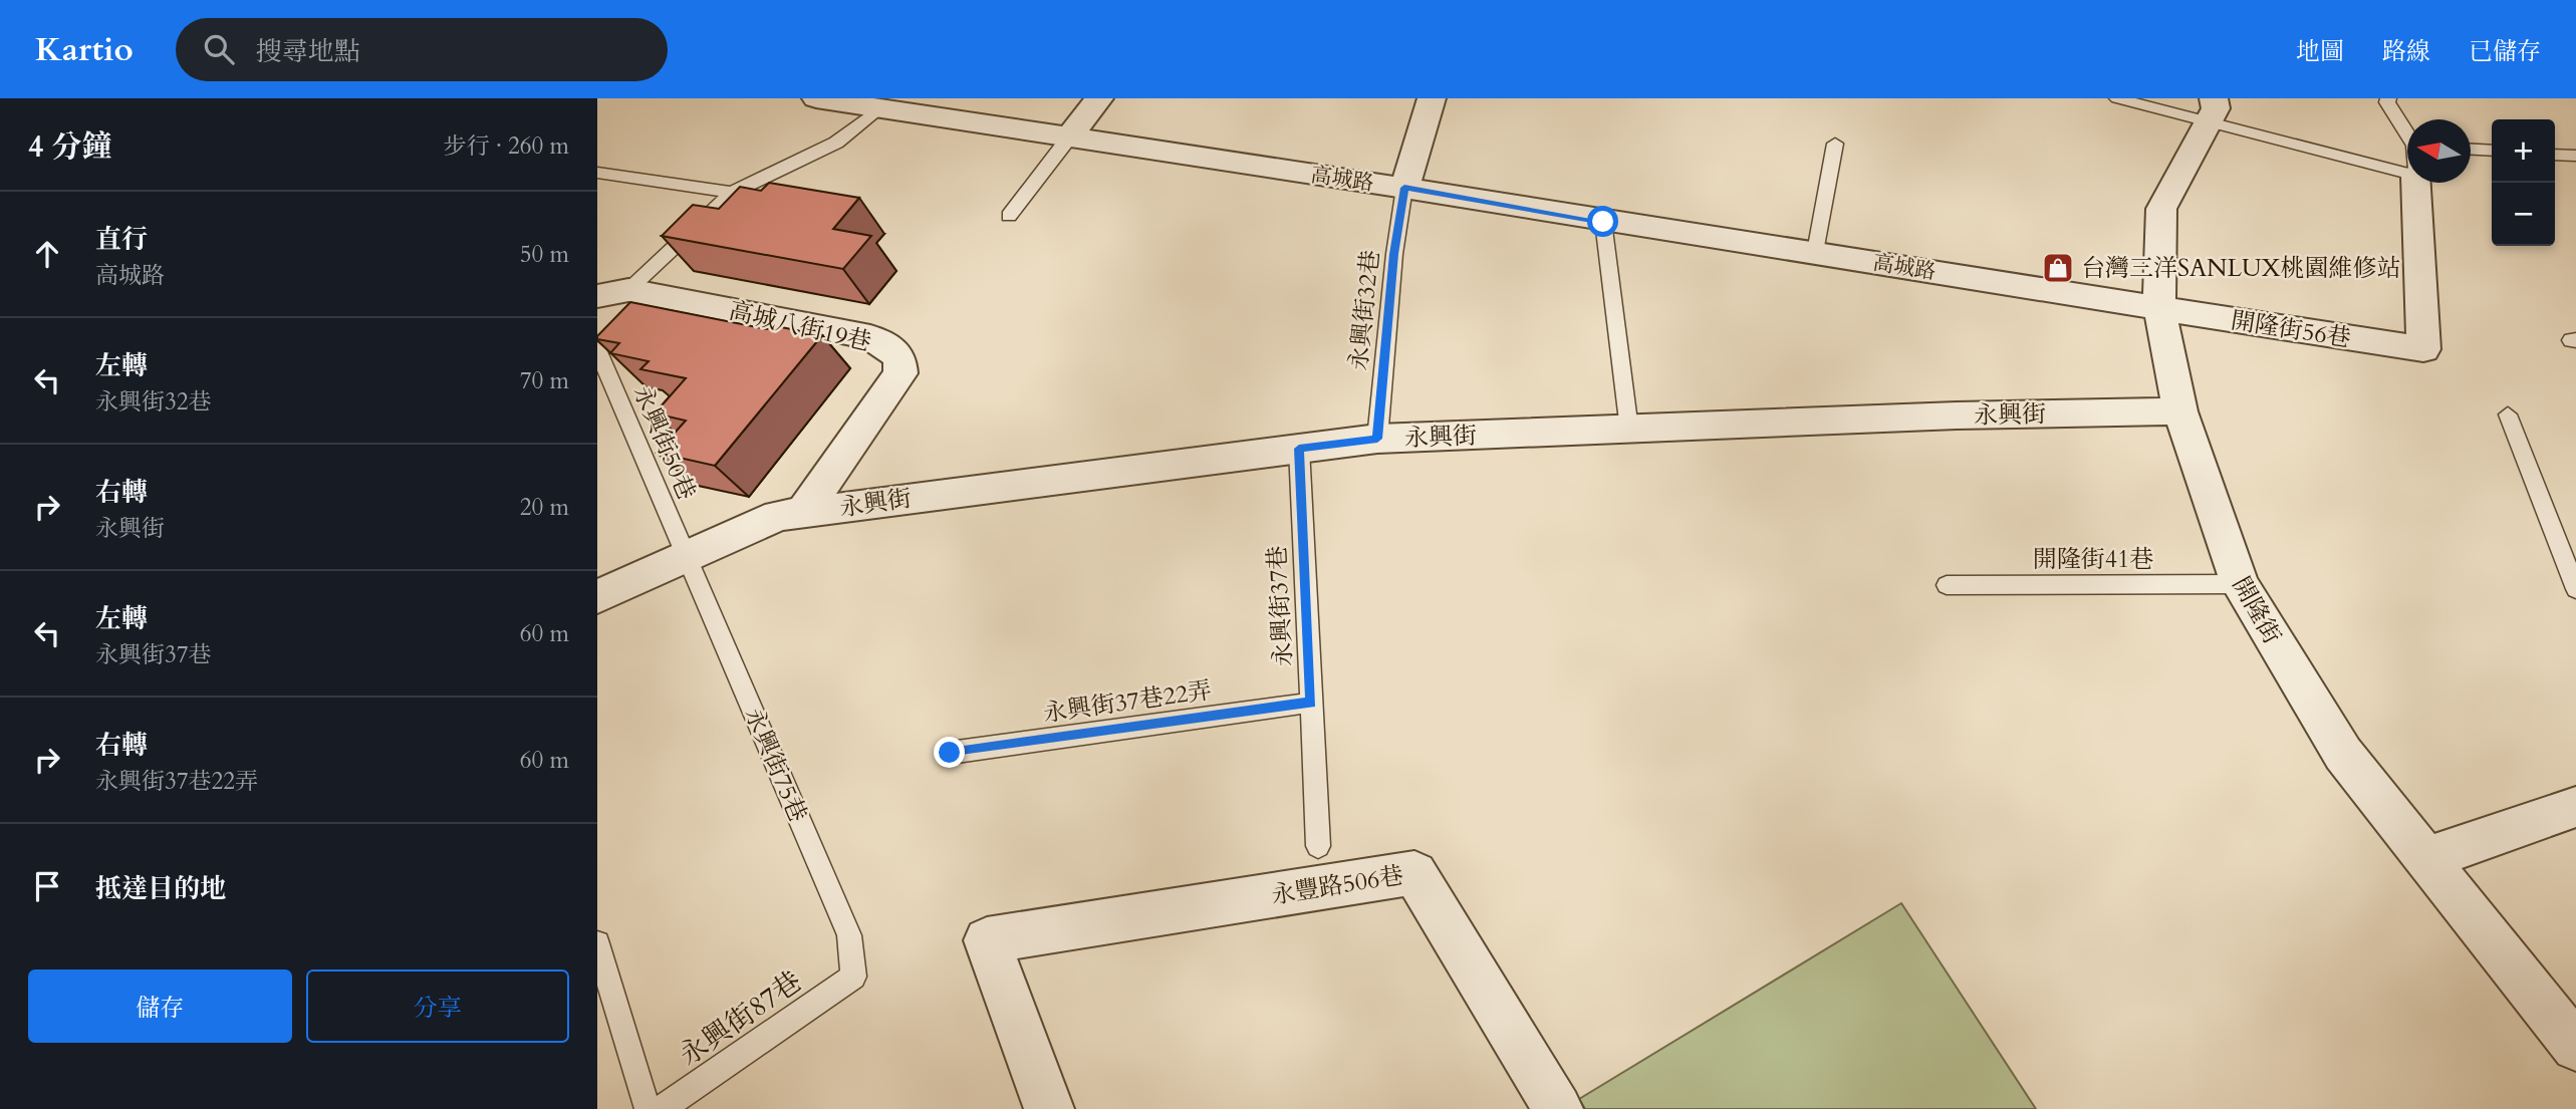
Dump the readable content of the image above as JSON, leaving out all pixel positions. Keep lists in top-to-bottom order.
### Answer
{
  "streets": {
    "street": [
      "高城路",
      "高城八街19巷",
      "開隆街56巷",
      "永興街",
      "開隆街",
      "永豐路506巷"
    ],
    "lane": [
      "永興街32巷",
      "永興街50巷",
      "開隆街41巷",
      "永興街37巷",
      "永興街37巷22弄",
      "永興街75巷",
      "永興街87巷"
    ]
  },
  "crossings": [
    ["高城路", "永興街32巷"],
    ["高城路", "開隆街56巷"],
    ["高城路", "開隆街"],
    ["永興街32巷", "永興街"],
    ["高城八街19巷", "永興街"],
    ["開隆街56巷", "開隆街"],
    ["永興街", "永興街50巷"],
    ["永興街", "永興街37巷"],
    ["永興街", "開隆街"],
    ["永興街", "永興街75巷"],
    ["永興街50巷", "永興街75巷"],
    ["開隆街41巷", "開隆街"],
    ["永興街37巷", "永興街37巷22弄"],
    ["永興街75巷", "永興街87巷"]
  ],
  "places": {
    "shop": ["台灣三洋SANLUX桃園維修站"]
  },
  "north": "left",
  "page": {
    "header": "Kartio",
    "search": "搜尋地點",
    "nav": ["地圖", "路線", "已儲存"],
    "heading": ["4 分鐘", "步行 · 260 m"],
    "map_buttons": ["+", "−"],
    "list": [
      ["直行", "高城路", "50 m"],
      ["左轉", "永興街32巷", "70 m"],
      ["右轉", "永興街", "20 m"],
      ["左轉", "永興街37巷", "60 m"],
      ["右轉", "永興街37巷22弄", "60 m"],
      "抵達目的地"
    ],
    "buttons": ["儲存", "分享"]
  }
}
